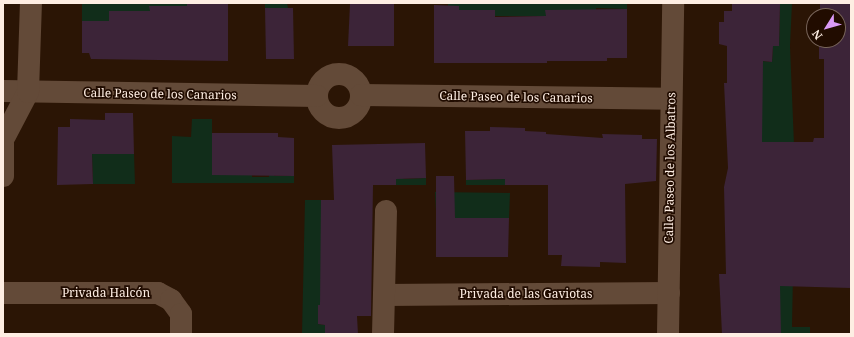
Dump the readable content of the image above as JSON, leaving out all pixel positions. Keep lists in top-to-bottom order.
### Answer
{
  "streets": {
    "street": [
      "Calle Paseo de los Canarios",
      "Calle Paseo de los Albatros",
      "Privada Halcón",
      "Privada de las Gaviotas"
    ]
  },
  "crossings": [
    ["Calle Paseo de los Canarios", "Calle Paseo de los Albatros"],
    ["Calle Paseo de los Albatros", "Privada de las Gaviotas"]
  ],
  "north": "bottom left"
}
